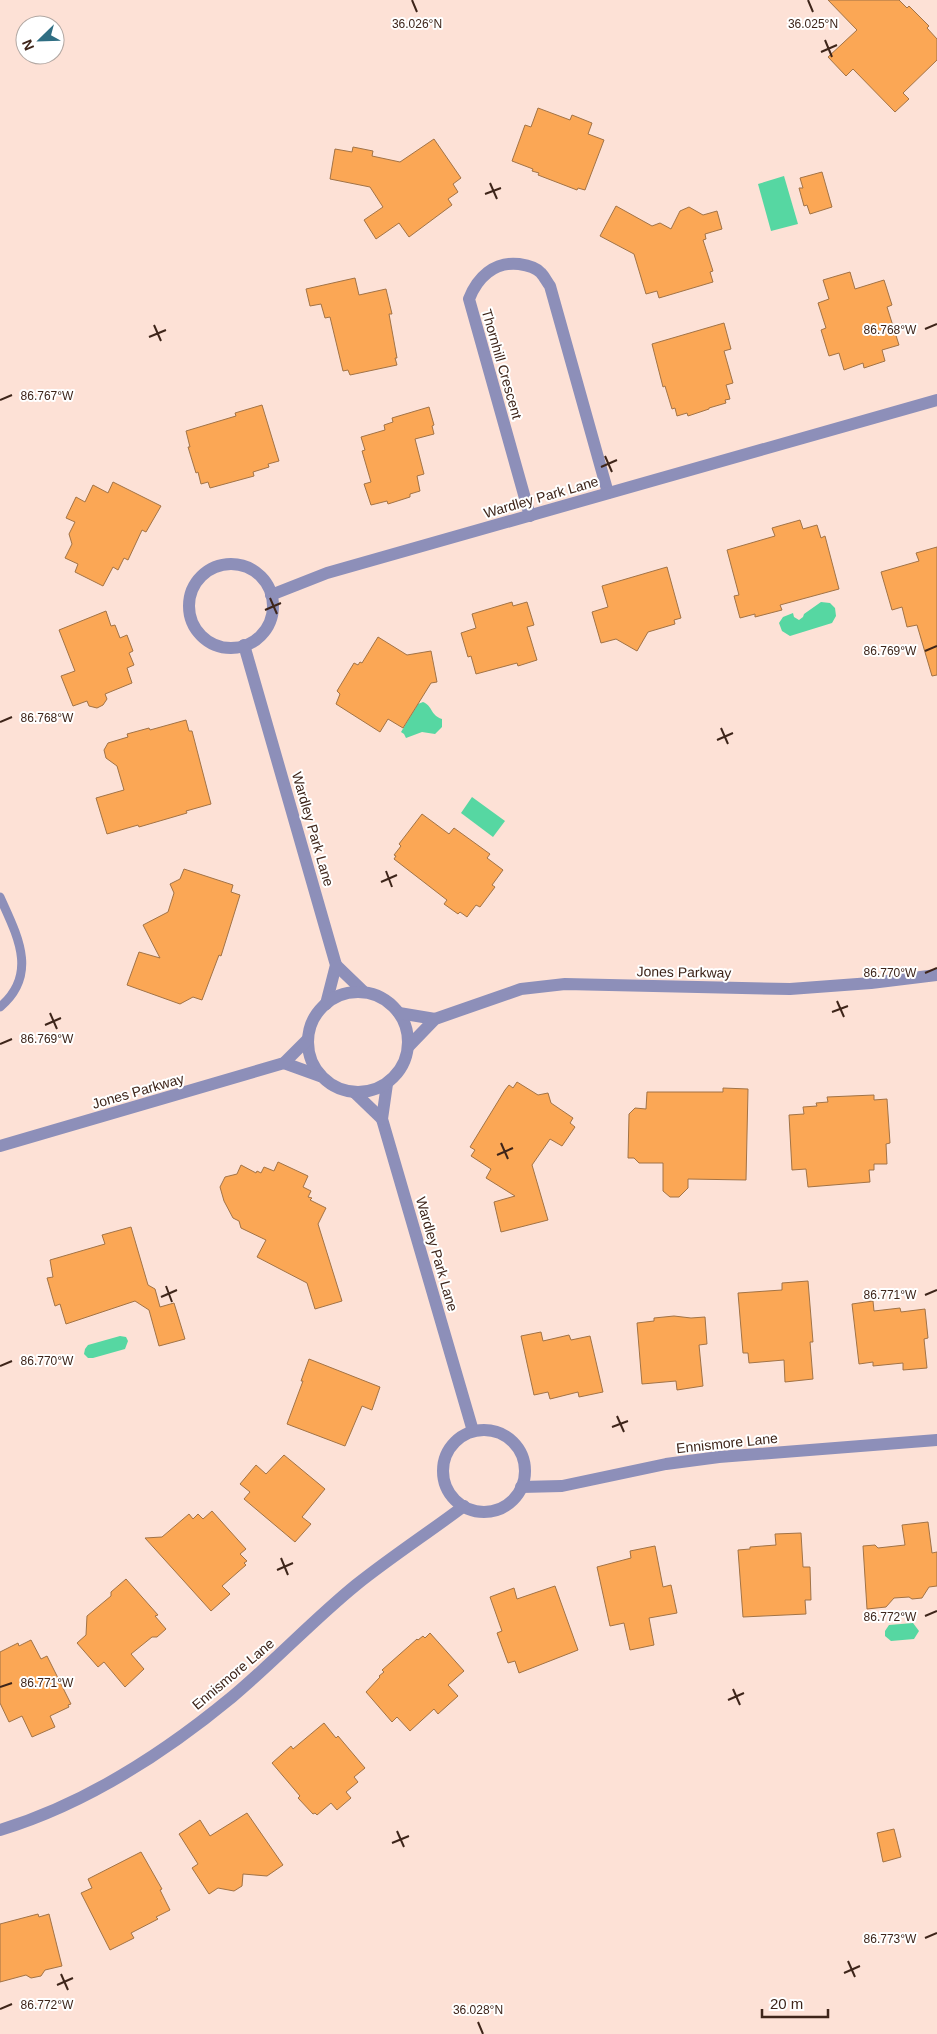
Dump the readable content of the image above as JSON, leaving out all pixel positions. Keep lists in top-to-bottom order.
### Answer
{
  "streets": {
    "street": [
      "Thornhill Crescent",
      "Wardley Park Lane",
      "Jones Parkway",
      "Ennismore Lane"
    ]
  },
  "crossings": [
    ["Thornhill Crescent", "Wardley Park Lane"],
    ["Wardley Park Lane", "Jones Parkway"],
    ["Wardley Park Lane", "Ennismore Lane"]
  ],
  "scale_bar": "20 m",
  "north": "bottom left",
  "coordinates": [
    "36.026°N",
    "36.025°N",
    "86.768°W",
    "86.767°W",
    "86.769°W",
    "86.770°W",
    "86.771°W",
    "86.772°W",
    "86.773°W",
    "36.028°N"
  ]
}
